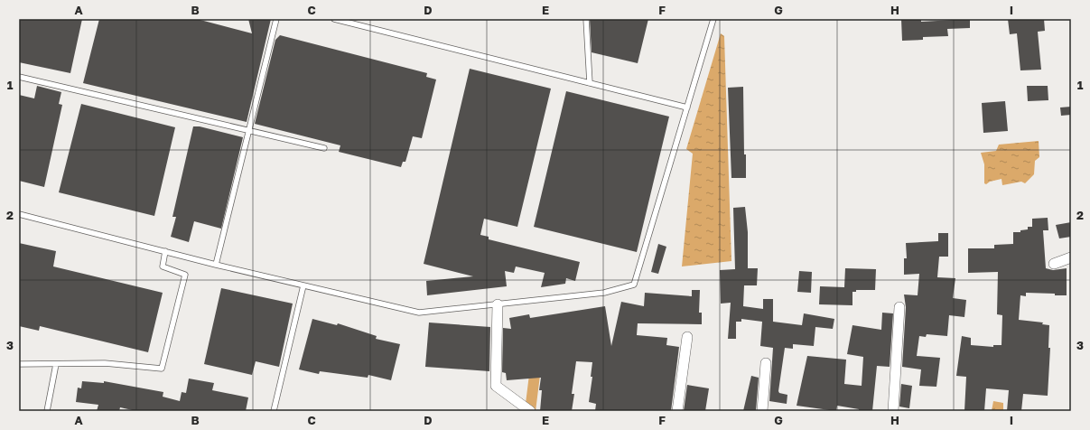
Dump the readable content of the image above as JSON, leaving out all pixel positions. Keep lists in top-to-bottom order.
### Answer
{
  "grid": {
    "columns": [
      "A",
      "B",
      "C",
      "D",
      "E",
      "F",
      "G",
      "H",
      "I"
    ],
    "rows": ["1", "2", "3"]
  }
}
